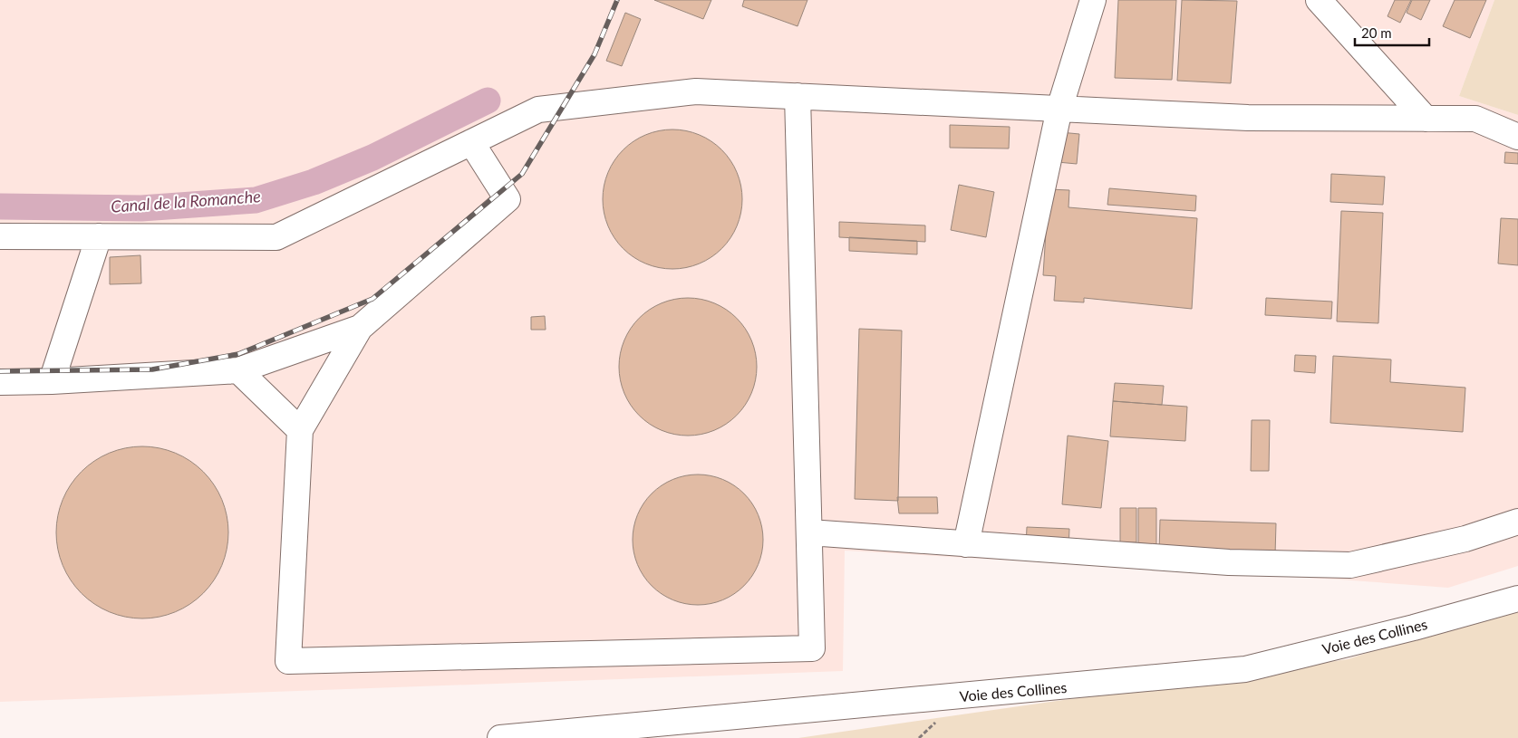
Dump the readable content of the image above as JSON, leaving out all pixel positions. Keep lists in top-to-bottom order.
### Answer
{
  "streets": {
    "street": ["Voie des Collines"]
  },
  "water": ["Canal de la Romanche"],
  "scale_bar": "20 m"
}
